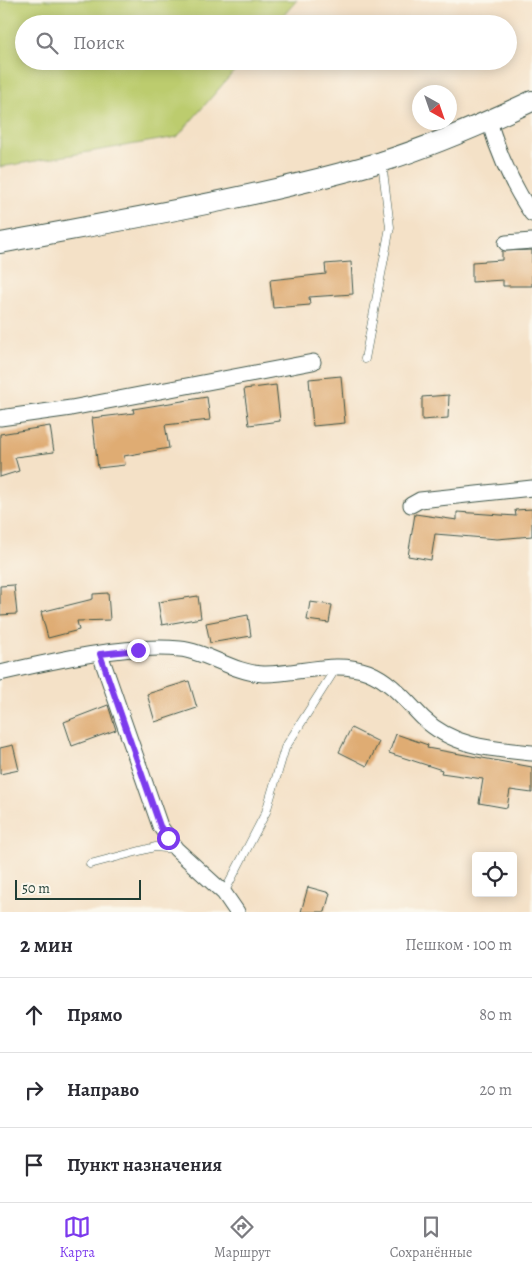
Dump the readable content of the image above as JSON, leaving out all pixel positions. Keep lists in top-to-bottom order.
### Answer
{
  "scale_bar": "50 m",
  "north": "bottom right",
  "page": {
    "search": "Поиск",
    "scale": "50 m",
    "heading": ["2 мин", "Пешком · 100 m"],
    "list": [
      ["Прямо", "80 m"],
      ["Направо", "20 m"],
      "Пункт назначения"
    ],
    "nav": ["Карта", "Маршрут", "Сохранённые"]
  }
}
